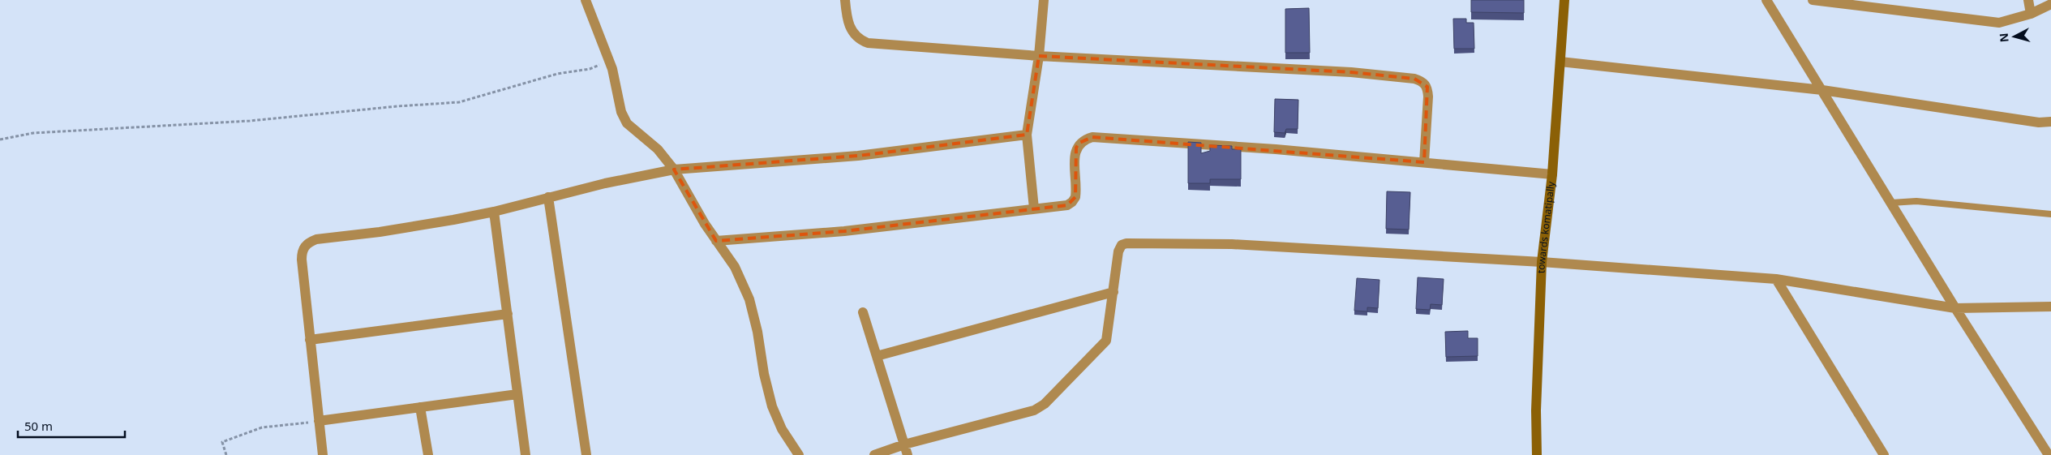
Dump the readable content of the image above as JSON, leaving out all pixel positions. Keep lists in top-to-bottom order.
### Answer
{
  "streets": {
    "street": ["towards komatipally"]
  },
  "scale_bar": "50 m",
  "north": "left"
}
